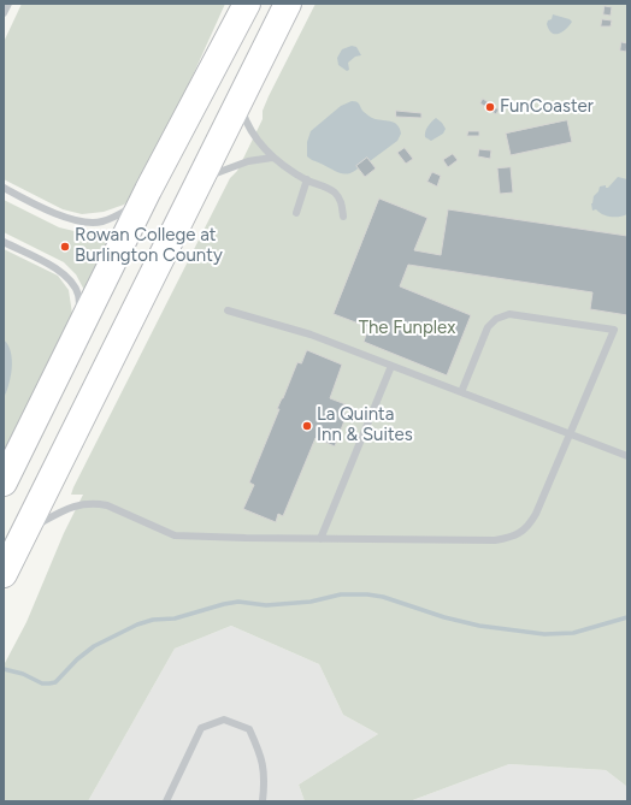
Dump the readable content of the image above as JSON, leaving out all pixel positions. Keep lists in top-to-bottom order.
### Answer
{
  "parks": ["The Funplex"],
  "places": ["FunCoaster", "Rowan College at Burlington County", "La Quinta Inn & Suites"]
}
